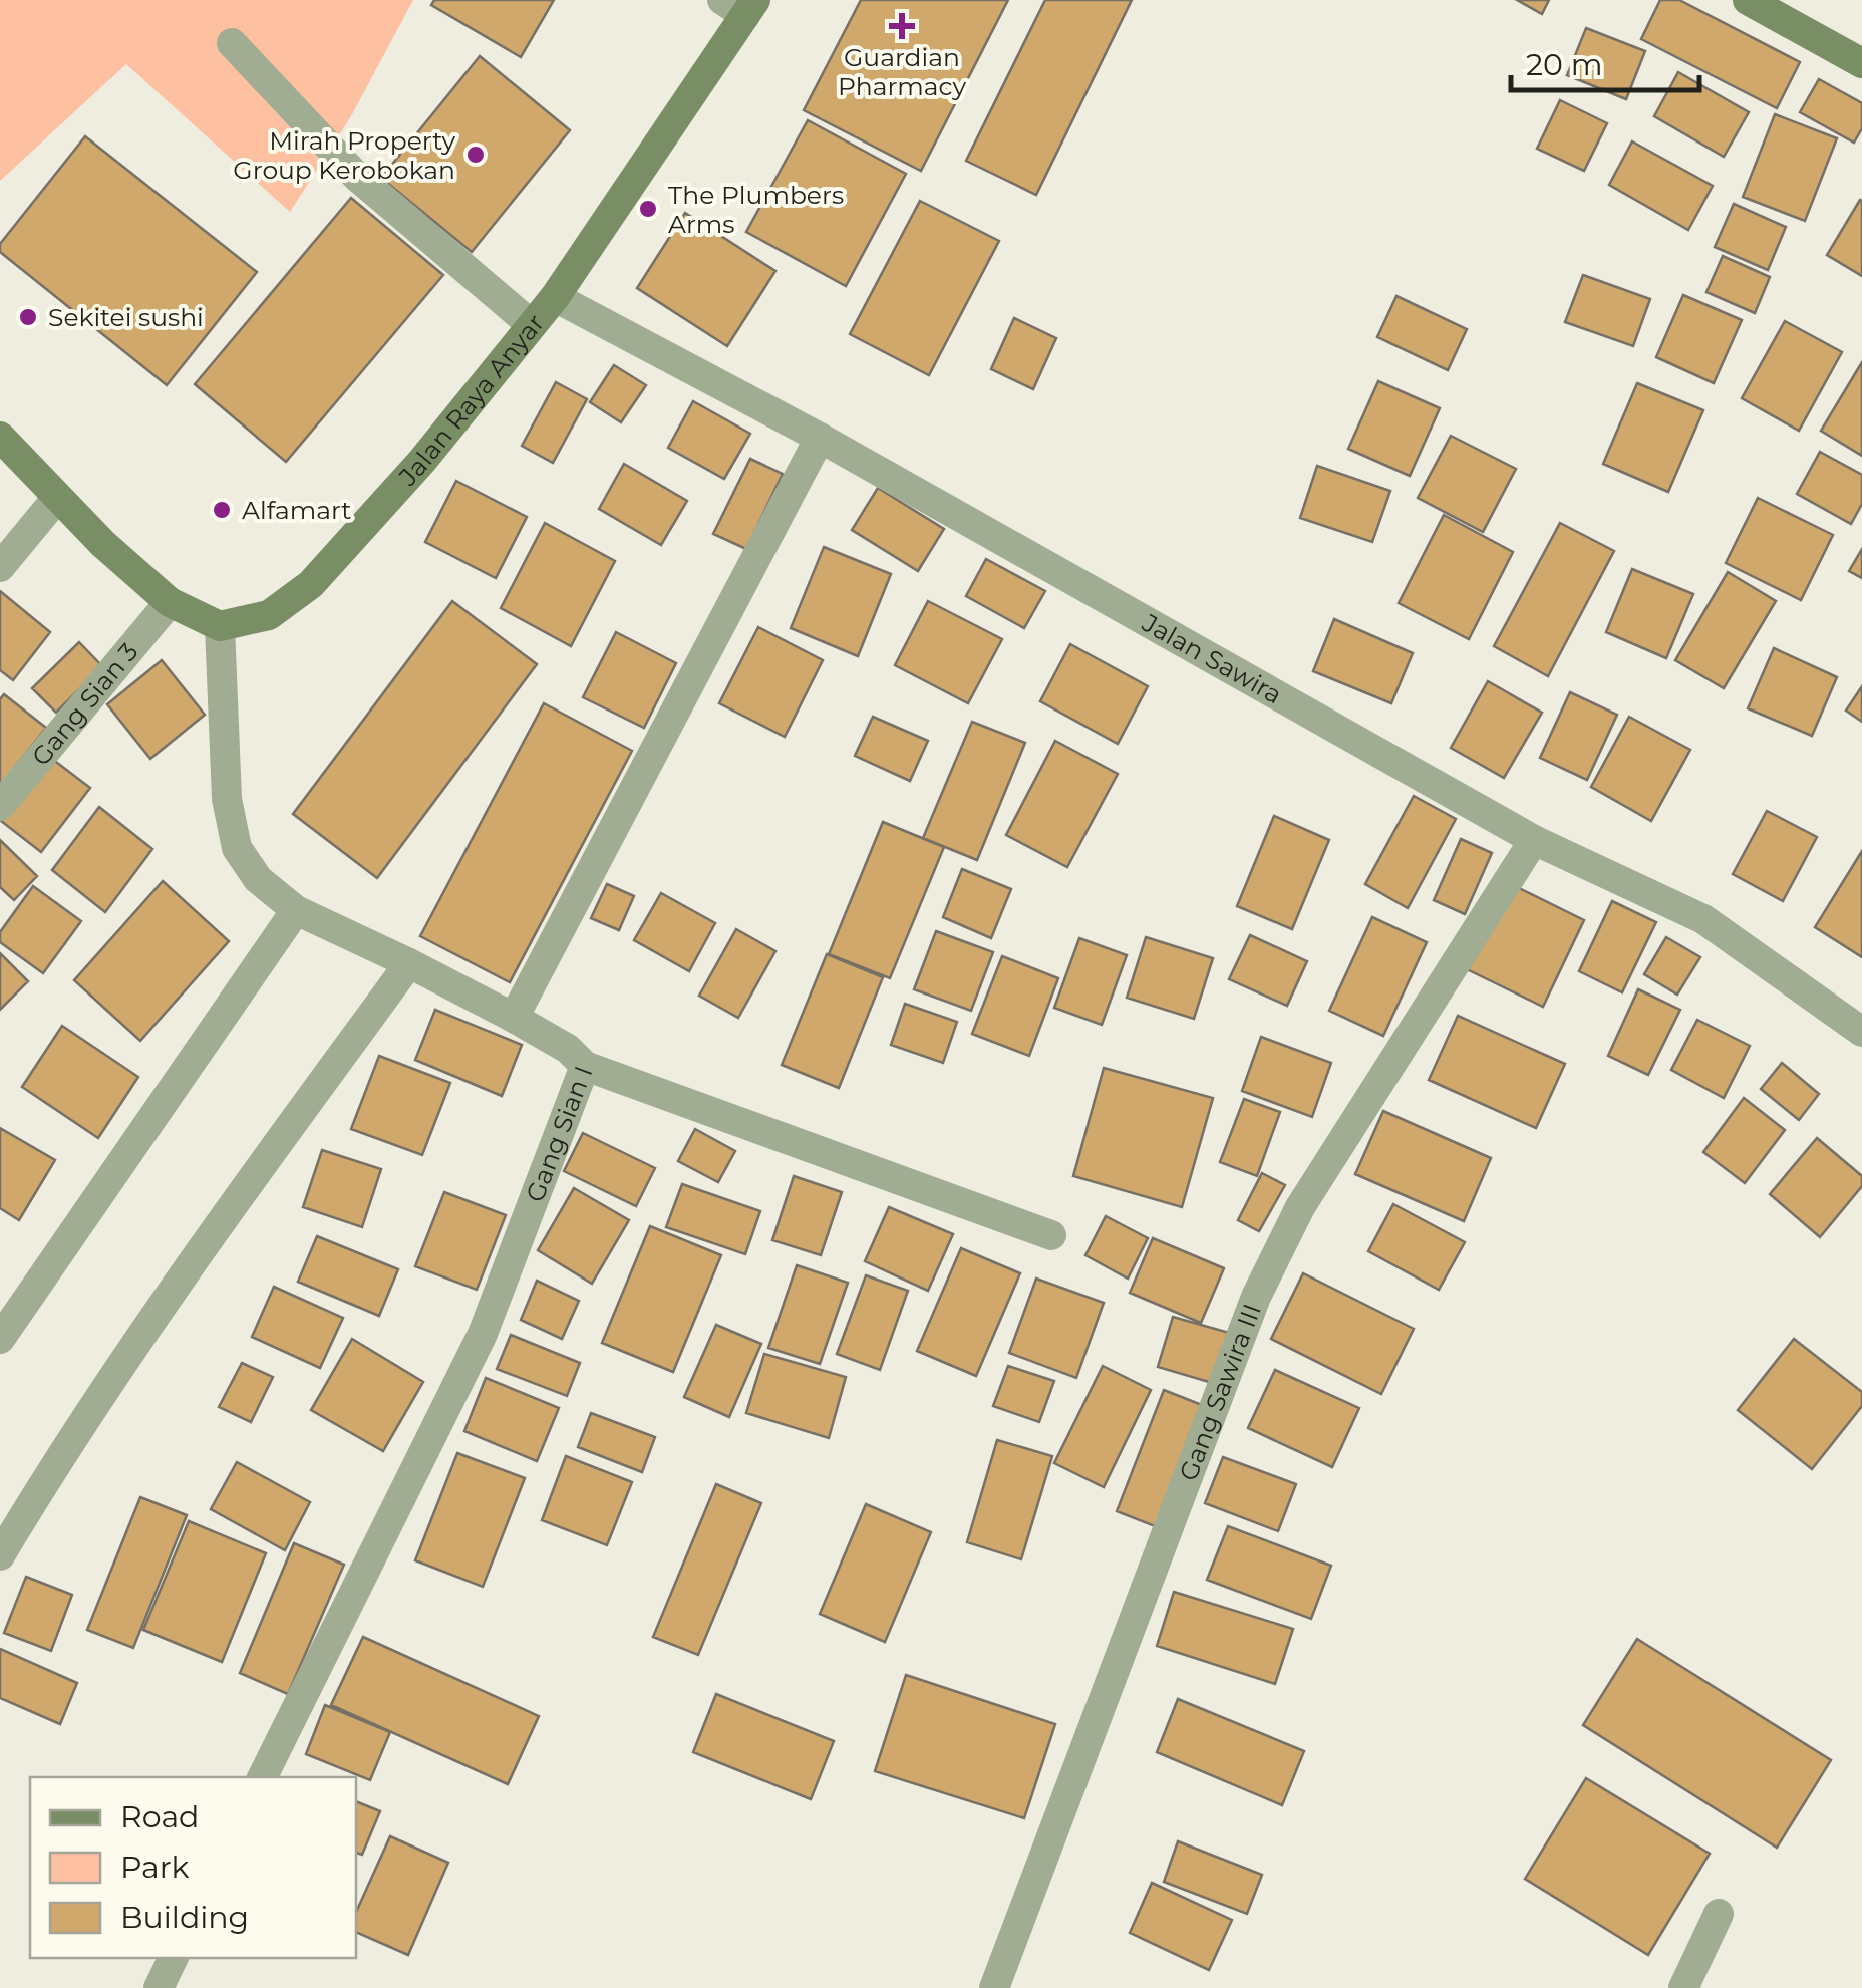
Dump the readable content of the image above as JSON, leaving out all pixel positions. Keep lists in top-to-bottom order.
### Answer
{
  "streets": {
    "street": [
      "Jalan Raya Anyar",
      "Jalan Sawira",
      "Gang Sian 3",
      "Gang Sian I",
      "Gang Sawira III"
    ]
  },
  "crossings": [
    ["Jalan Raya Anyar", "Jalan Sawira"],
    ["Jalan Raya Anyar", "Gang Sian I"],
    ["Jalan Sawira", "Gang Sawira III"]
  ],
  "places": {
    "health": ["Guardian Pharmacy"],
    "other": [
      "Mirah Property Group Kerobokan",
      "The Plumbers Arms",
      "Sekitei sushi",
      "Alfamart"
    ]
  },
  "legend": ["Road", "Park", "Building"],
  "scale_bar": "20 m"
}
